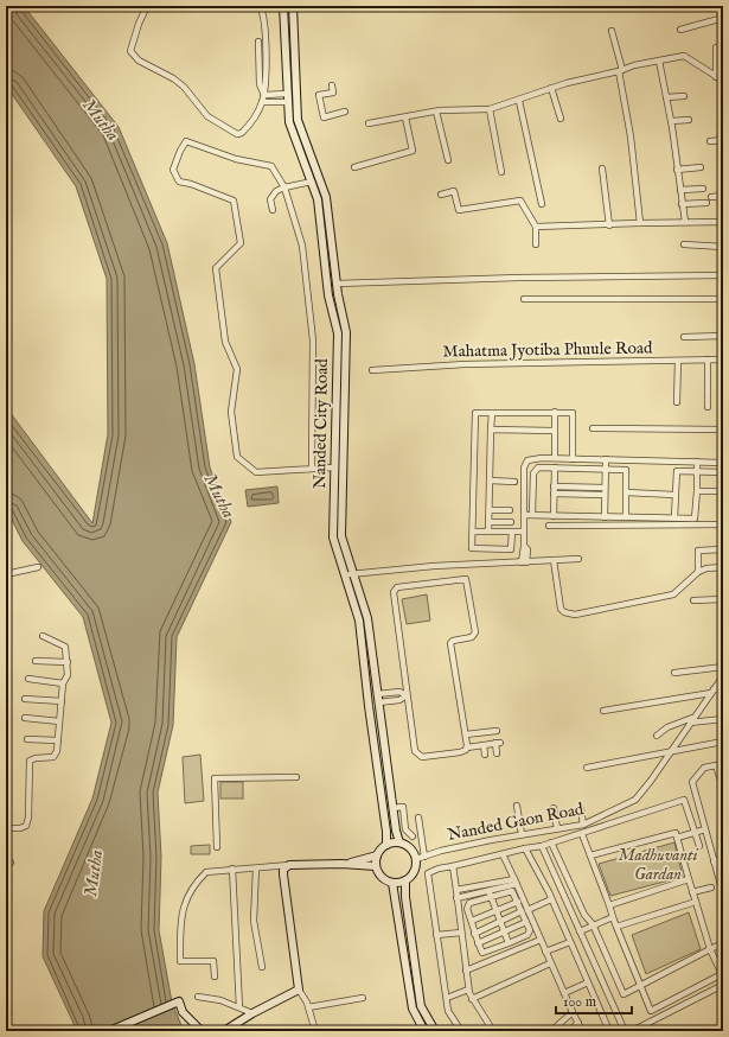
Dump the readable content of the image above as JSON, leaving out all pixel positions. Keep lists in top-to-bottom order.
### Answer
{
  "streets": {
    "street": ["Mahatma Jyotiba Phuule Road", "Nanded City Road", "Nanded Gaon Road"]
  },
  "crossings": [
    ["Nanded City Road", "Nanded Gaon Road"]
  ],
  "water": ["Mutha"],
  "parks": ["Madhuvanti Gardan"],
  "scale_bar": "100 m"
}
